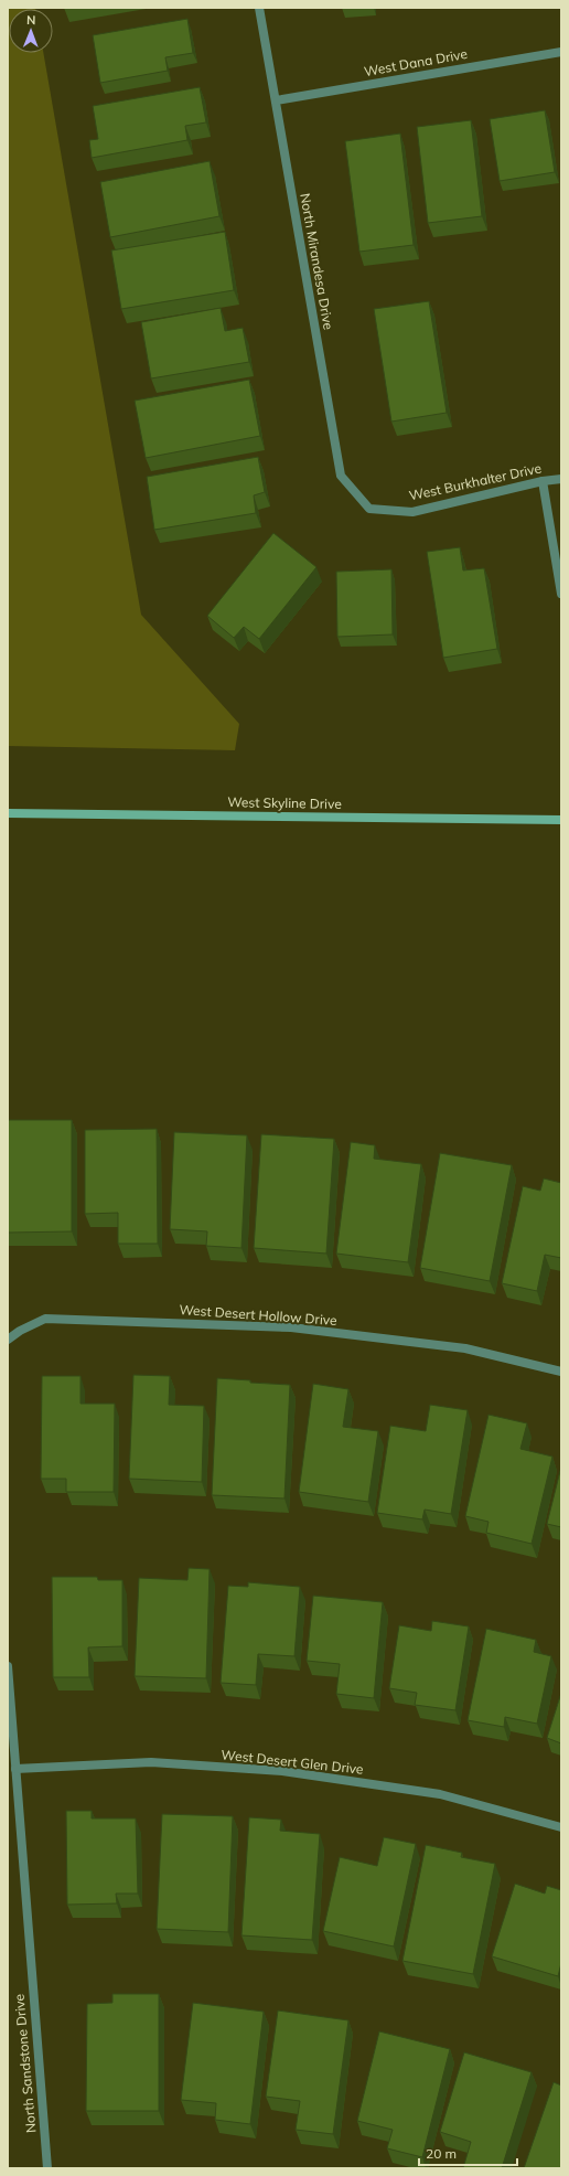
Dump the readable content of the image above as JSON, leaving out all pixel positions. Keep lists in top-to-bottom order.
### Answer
{
  "streets": {
    "street": [
      "West Dana Drive",
      "North Mirandesa Drive",
      "West Burkhalter Drive",
      "West Skyline Drive",
      "West Desert Hollow Drive",
      "West Desert Glen Drive",
      "North Sandstone Drive"
    ]
  },
  "crossings": [
    ["West Dana Drive", "North Mirandesa Drive"],
    ["North Mirandesa Drive", "West Burkhalter Drive"],
    ["West Desert Glen Drive", "North Sandstone Drive"]
  ],
  "scale_bar": "20 m",
  "north": "top"
}
